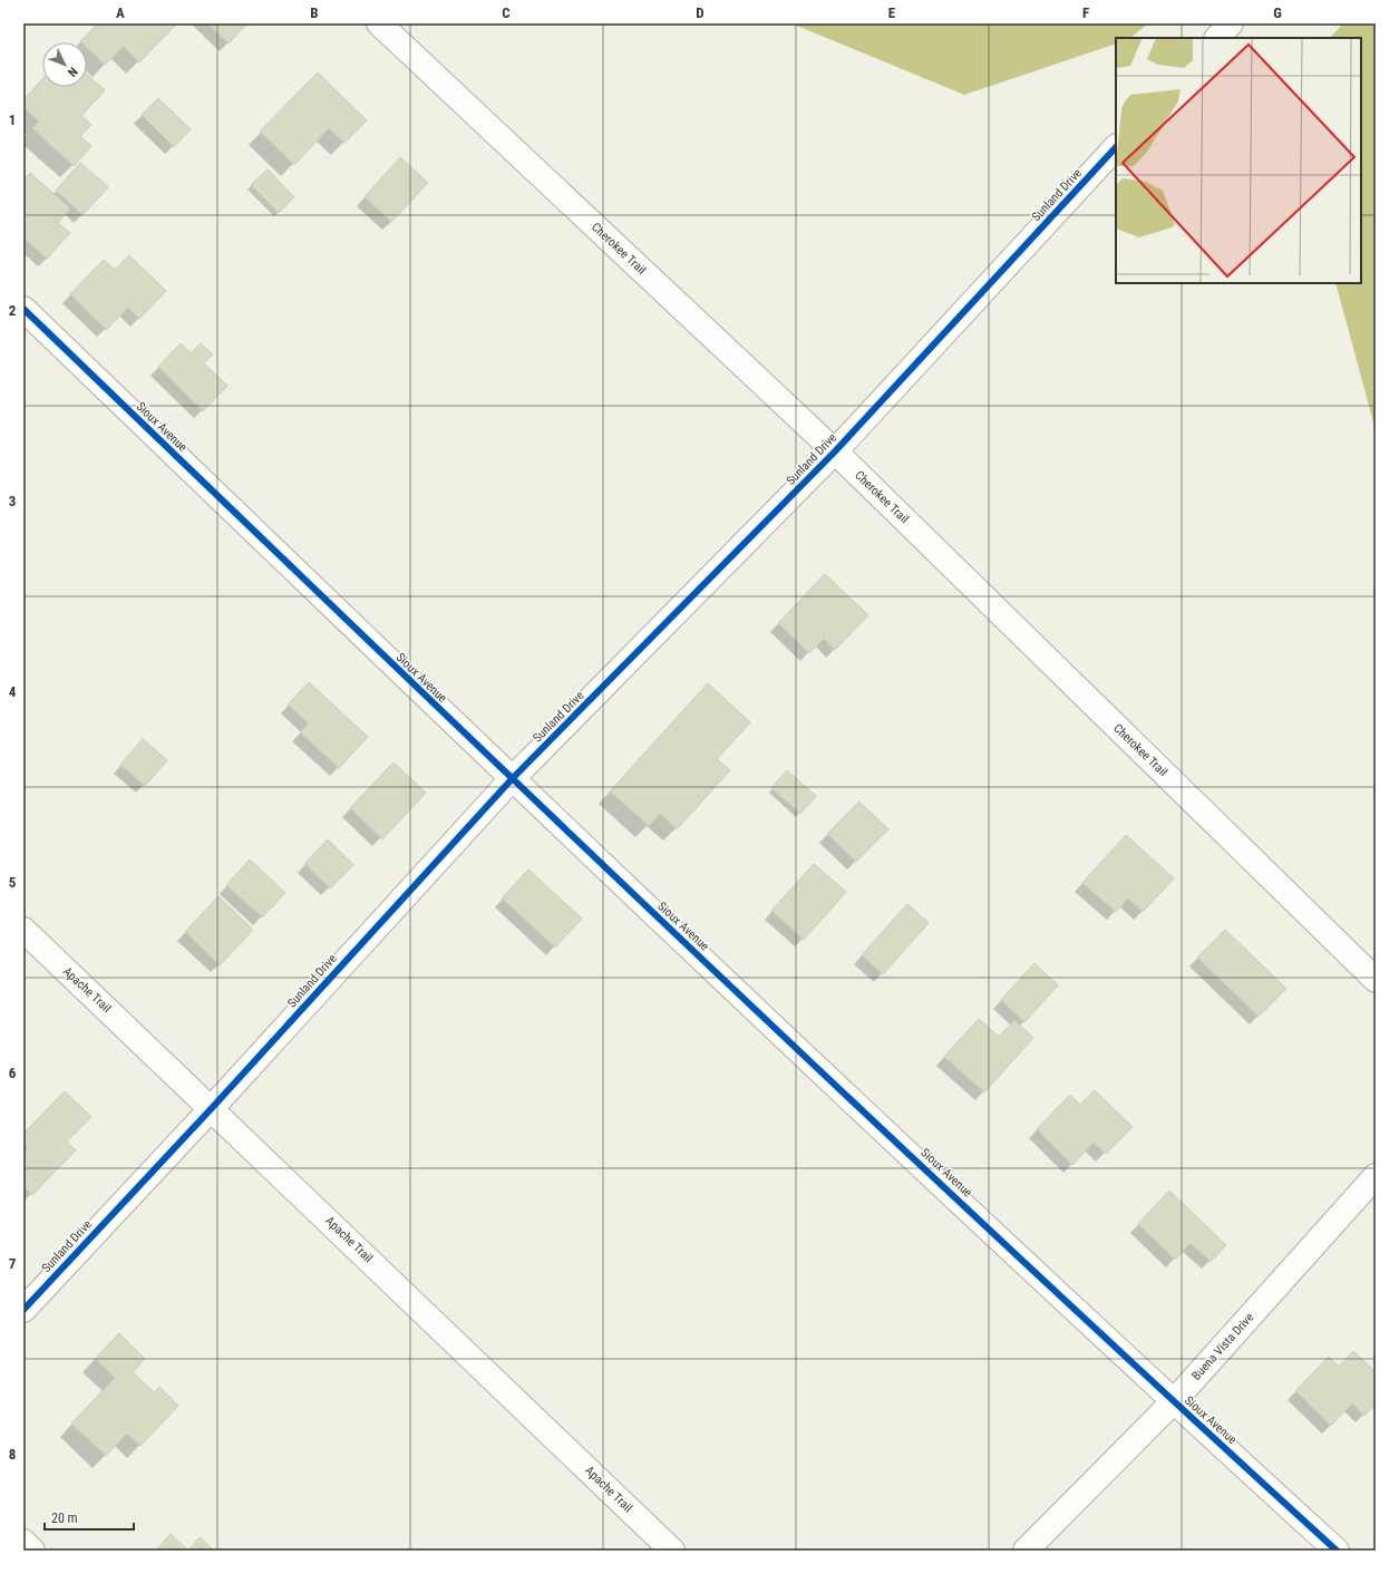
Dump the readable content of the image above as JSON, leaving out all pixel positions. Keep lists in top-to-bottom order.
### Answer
{
  "streets": {
    "street": [
      "Sunland Drive",
      "Cherokee Trail",
      "Sioux Avenue",
      "Apache Trail",
      "Buena Vista Drive"
    ]
  },
  "crossings": [
    ["Sunland Drive", "Cherokee Trail"],
    ["Sunland Drive", "Sioux Avenue"],
    ["Sunland Drive", "Apache Trail"],
    ["Sioux Avenue", "Buena Vista Drive"]
  ],
  "scale_bar": "20 m",
  "north": "bottom right",
  "grid": {
    "columns": [
      "A",
      "B",
      "C",
      "D",
      "E",
      "F",
      "G"
    ],
    "rows": [
      "1",
      "2",
      "3",
      "4",
      "5",
      "6",
      "7",
      "8"
    ]
  }
}
